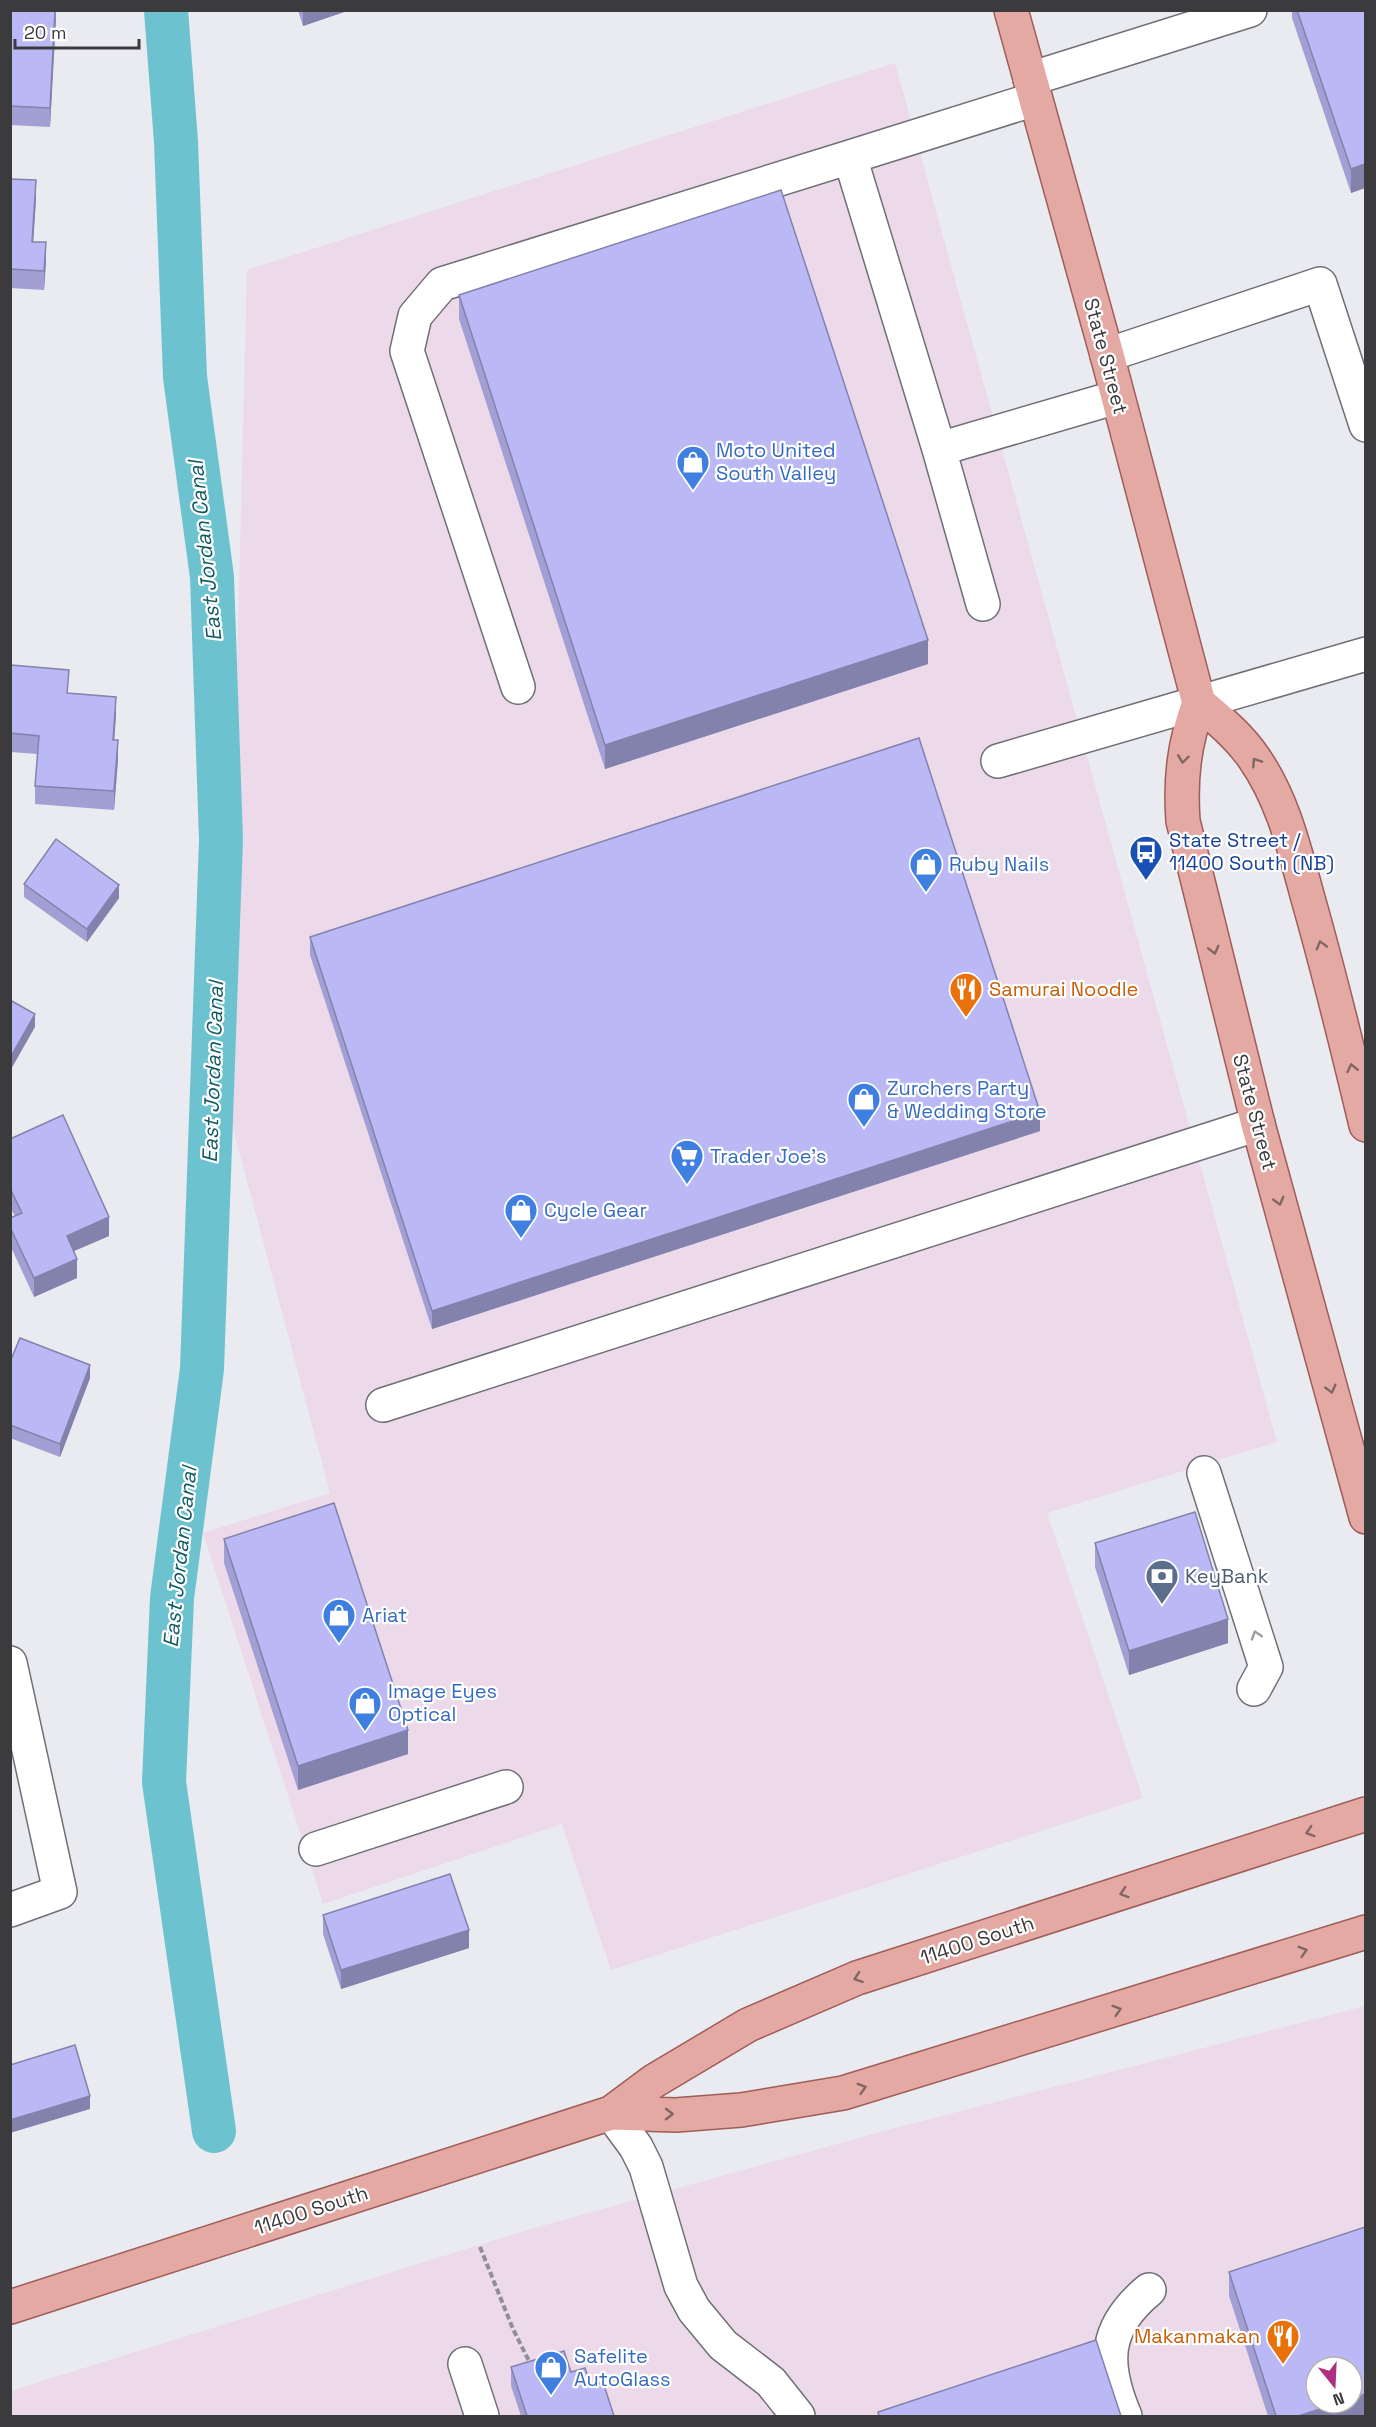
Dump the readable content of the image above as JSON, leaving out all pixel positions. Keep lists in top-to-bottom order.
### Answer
{
  "streets": {
    "main road": ["State Street", "11400 South"]
  },
  "water": ["East Jordan Canal"],
  "places": {
    "shop": [
      "Moto United South Valley",
      "Ruby Nails",
      "Zurchers Party & Wedding Store",
      "Cycle Gear",
      "Ariat",
      "Image Eyes Optical",
      "Safelite AutoGlass"
    ],
    "bus stop": ["State Street / 11400 South (NB)"],
    "restaurant": ["Samurai Noodle", "Makanmakan"],
    "supermarket": ["Trader Joe's"],
    "bank": ["KeyBank"]
  },
  "scale_bar": "20 m",
  "north": "bottom"
}
